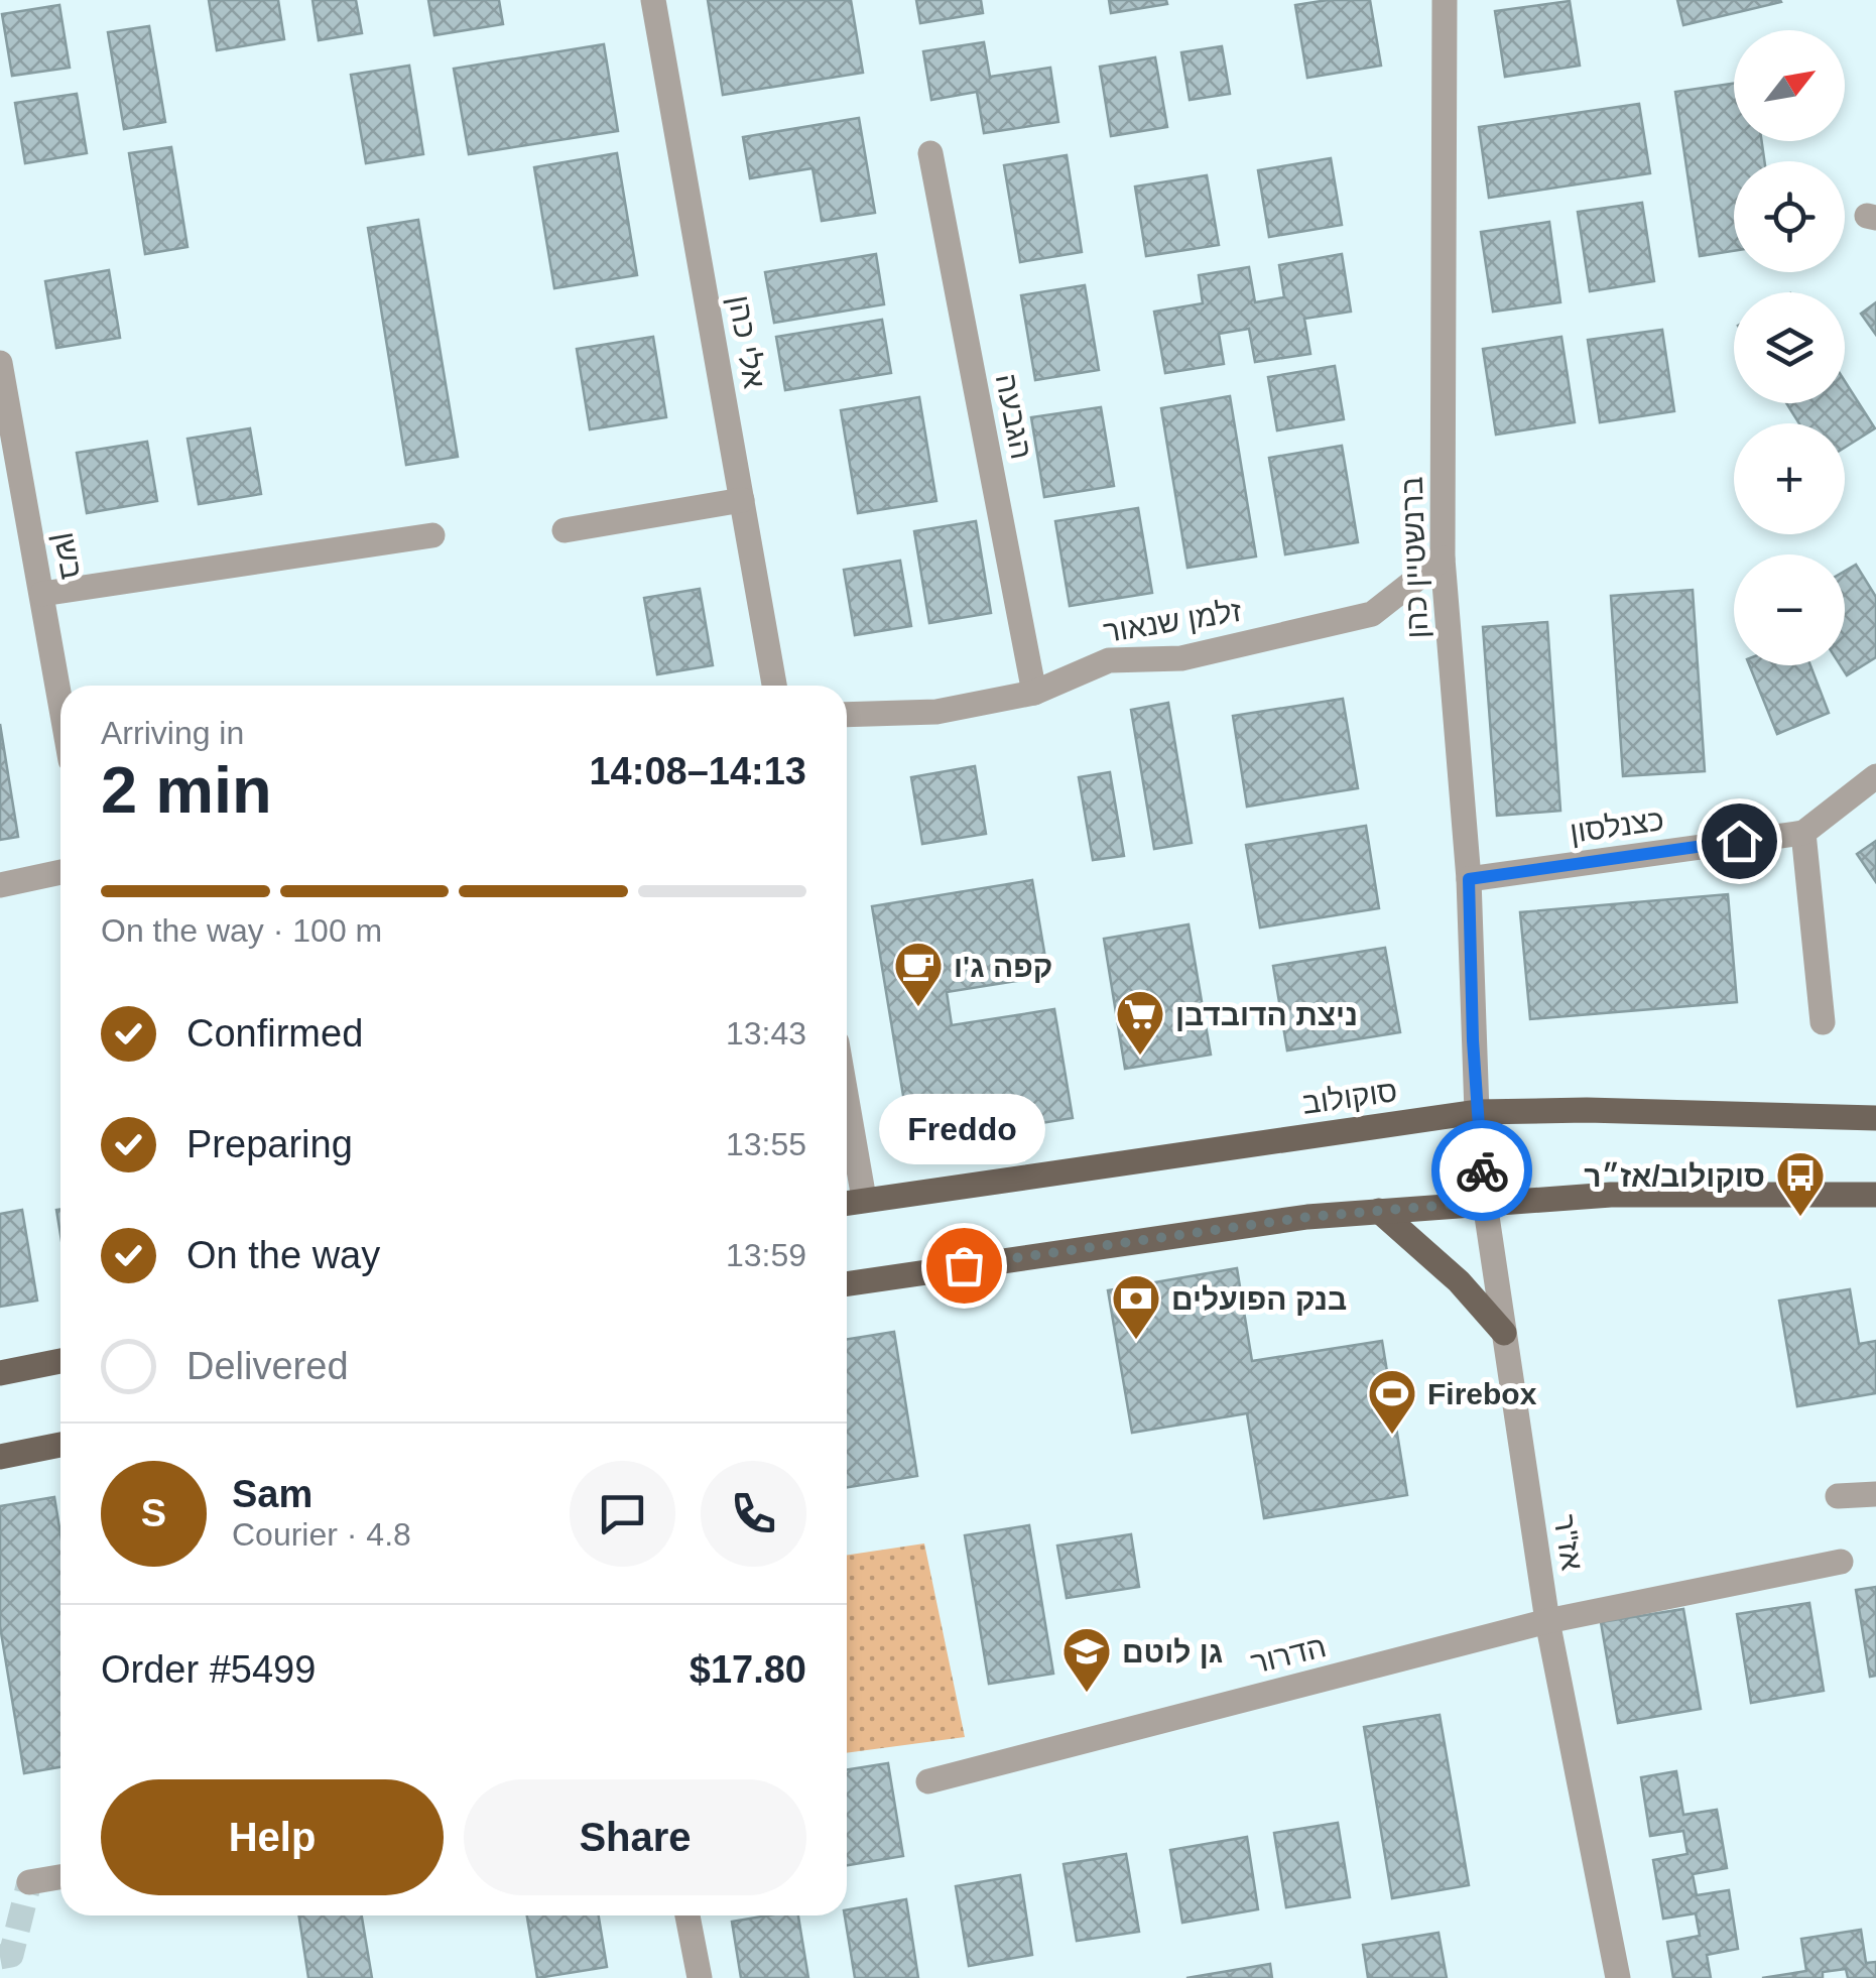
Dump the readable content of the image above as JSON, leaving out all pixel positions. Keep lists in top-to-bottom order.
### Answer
{
  "streets": {
    "main road": ["סוקולוב"],
    "street": [
      "אלי כהן",
      "הגבעה",
      "בשן",
      "ברנשטיין כהן",
      "זלמן שנאור",
      "כצנלסון",
      "אז\"ר",
      "הדרור"
    ]
  },
  "crossings": [
    ["הגבעה", "זלמן שנאור"],
    ["ברנשטיין כהן", "זלמן שנאור"],
    ["ברנשטיין כהן", "כצנלסון"],
    ["ברנשטיין כהן", "סוקולוב"],
    ["ברנשטיין כהן", "אז\"ר"],
    ["סוקולוב", "אז\"ר"],
    ["אז\"ר", "הדרור"]
  ],
  "places": {
    "cafe": ["קפה ג'ו"],
    "supermarket": ["ניצת הדובדבן"],
    "bus stop": ["סוקולוב/אז״ר"],
    "other": ["Freddo"],
    "bank": ["בנק הפועלים"],
    "sports": ["Firebox"],
    "school or university": ["גן לוטם"]
  },
  "north": "top right",
  "page": {
    "map_buttons": ["+", "−"],
    "heading": ["2 min", "Arriving in", "14:08–14:13"],
    "panel": [
      "Sam",
      "Courier · 4.8",
      "Order #5499",
      "$17.80"
    ],
    "bar": "On the way · 100 m",
    "list": [
      ["Confirmed", "13:43"],
      ["Preparing", "13:55"],
      ["On the way", "13:59"],
      "Delivered"
    ],
    "bubble": "Freddo",
    "round": "S",
    "buttons": ["Help", "Share"]
  }
}
